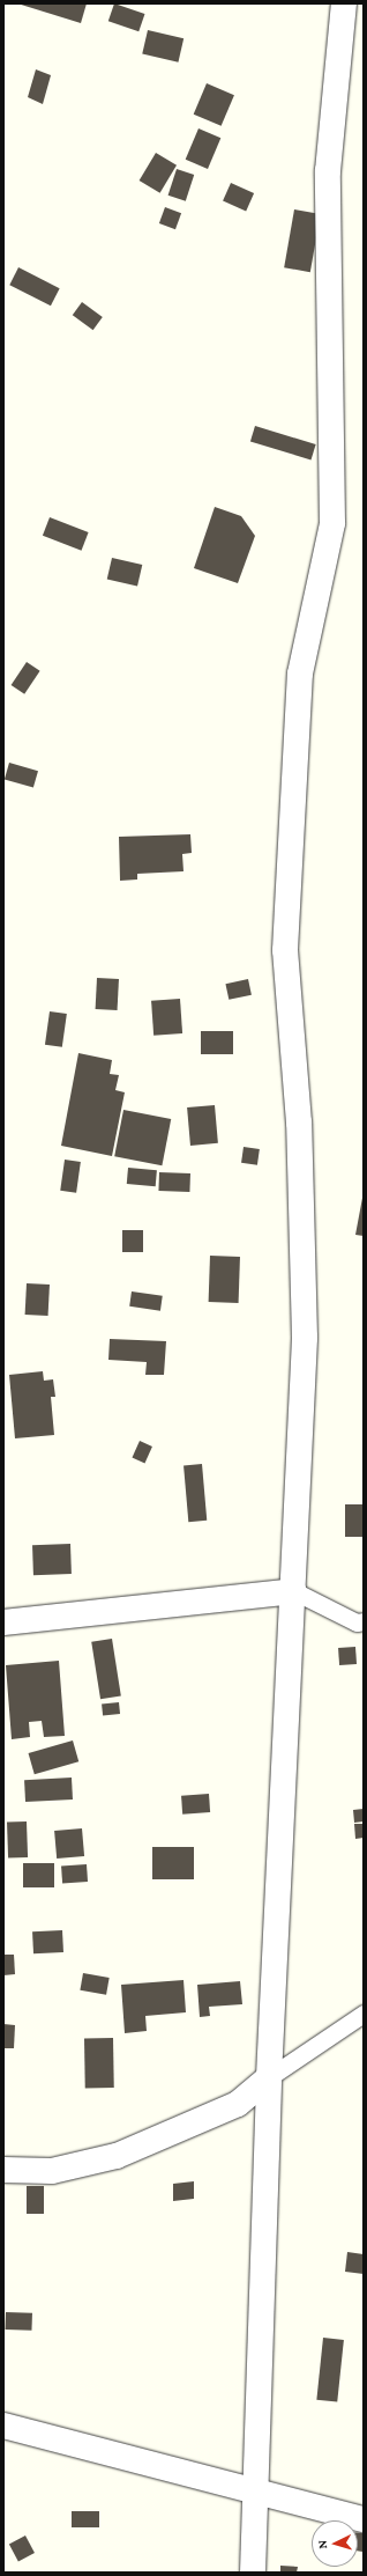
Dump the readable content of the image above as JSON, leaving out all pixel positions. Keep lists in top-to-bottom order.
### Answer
{
  "north": "left"
}
